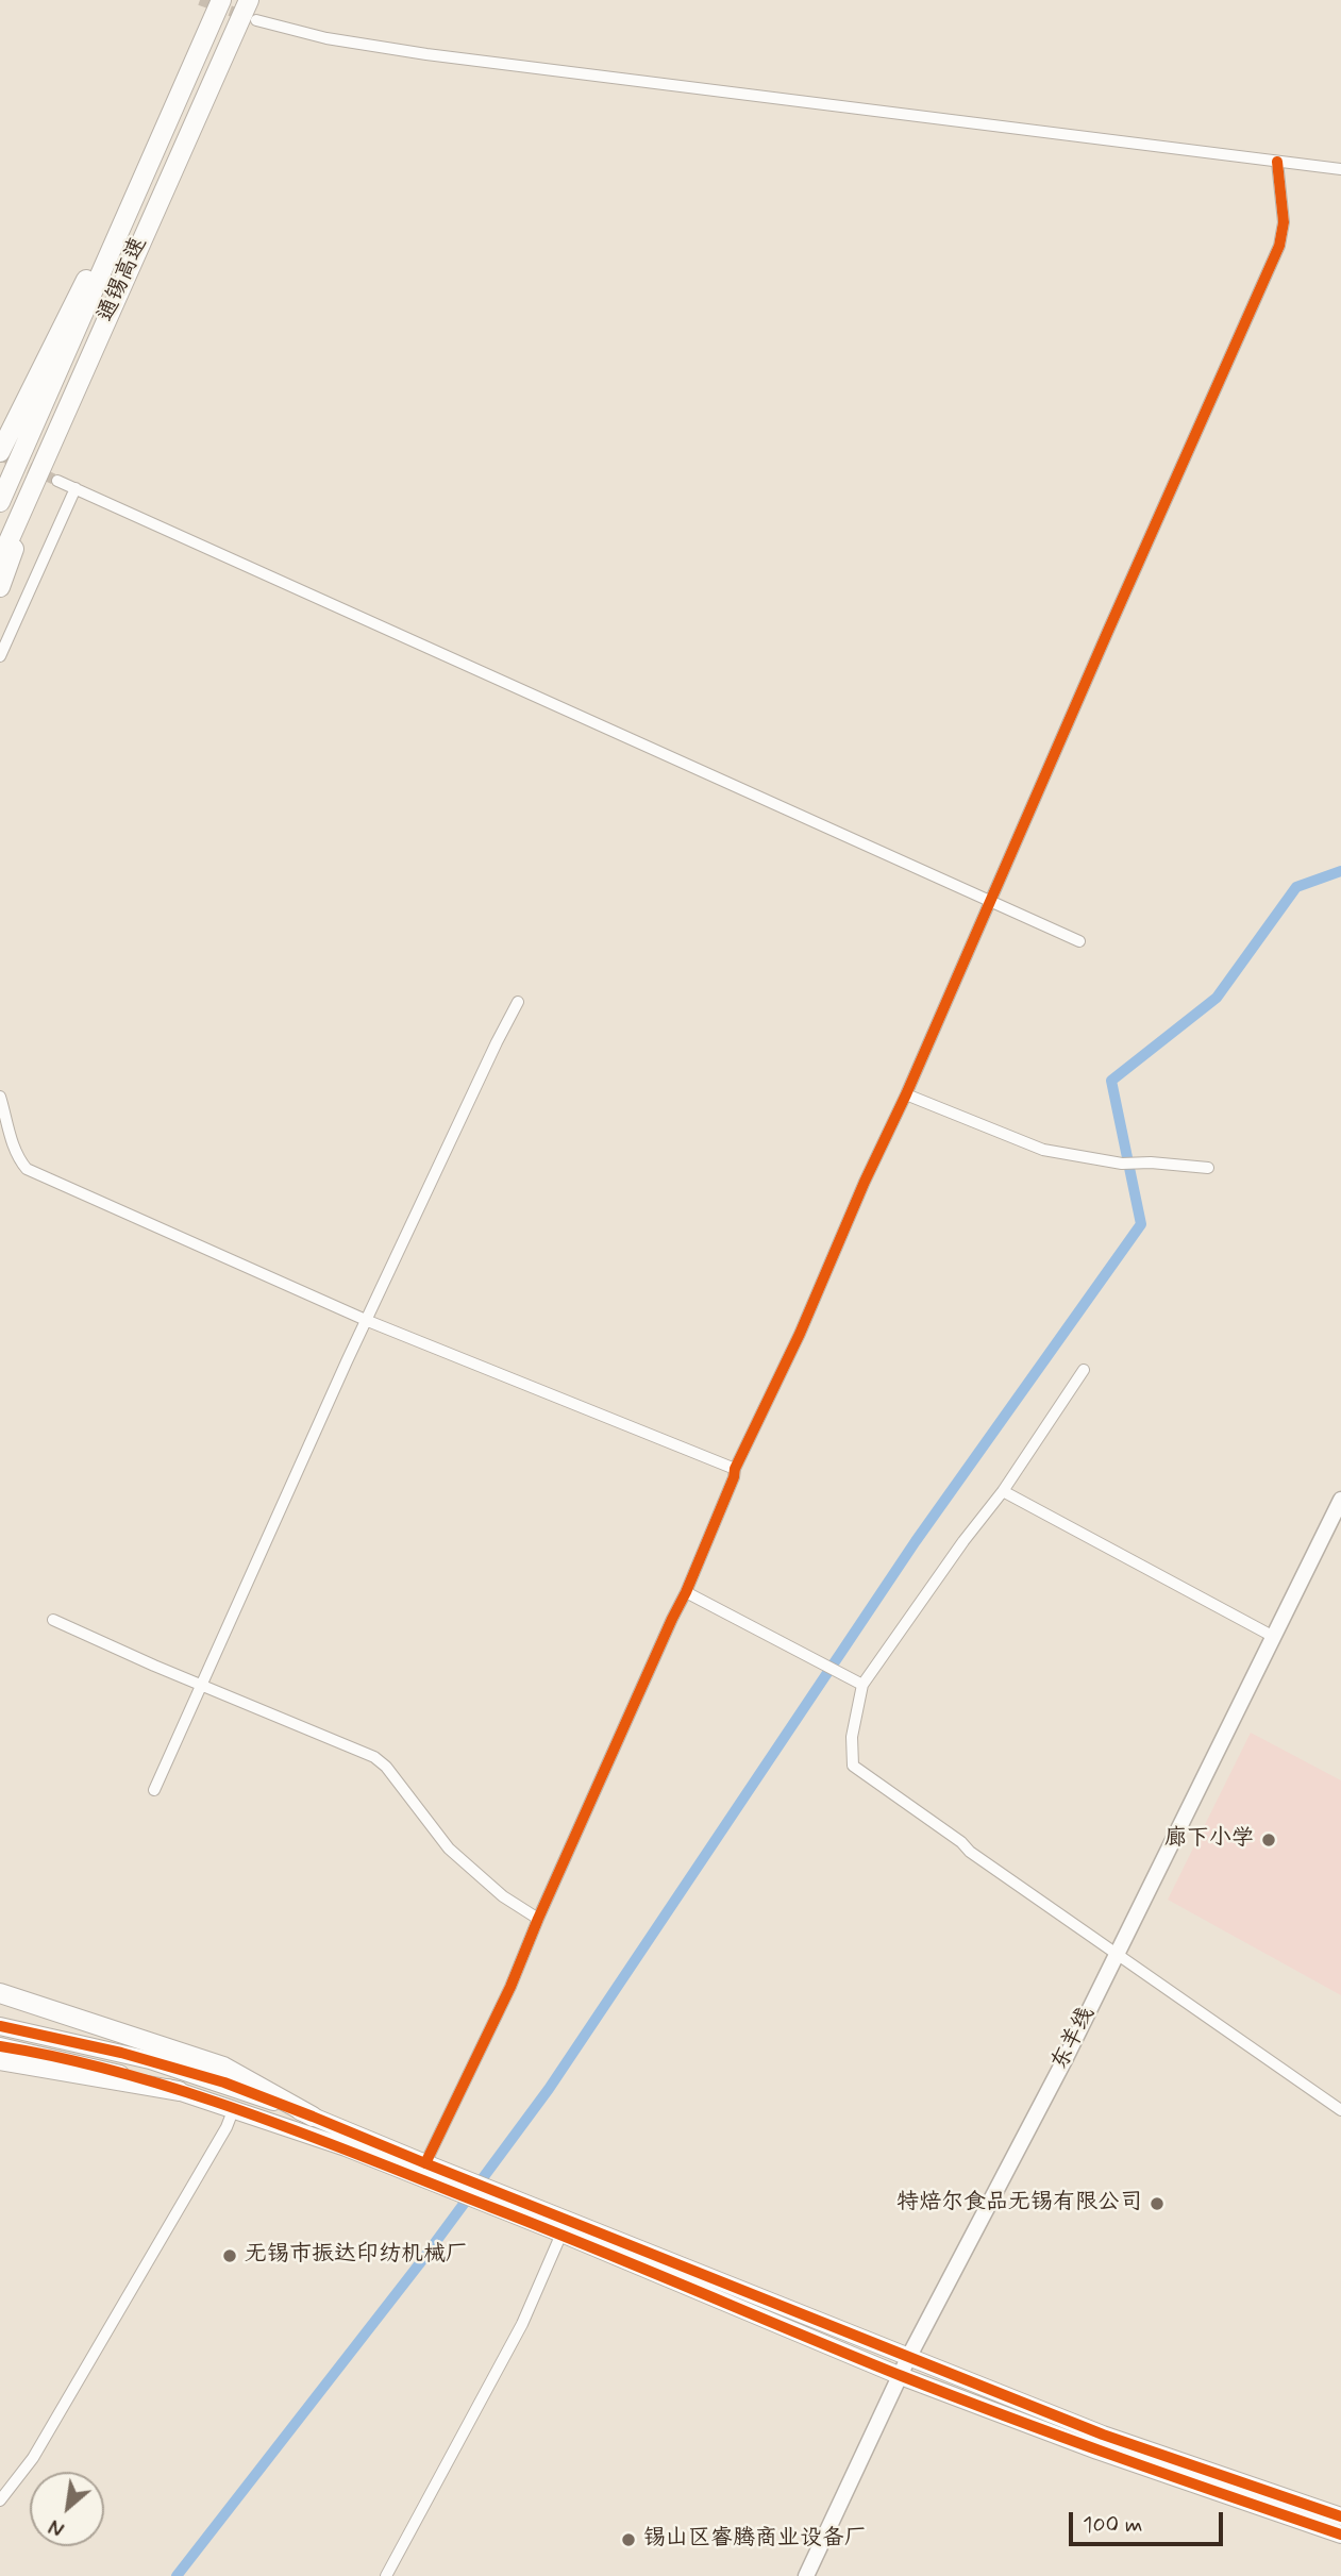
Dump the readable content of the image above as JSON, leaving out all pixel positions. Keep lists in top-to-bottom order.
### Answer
{
  "streets": {
    "highway": ["通锡高速"],
    "main road": ["东羊线"]
  },
  "places": [
    "廊下小学",
    "特焙尔食品无锡有限公司",
    "无锡市振达印纺机械厂",
    "锡山区睿腾商业设备厂"
  ],
  "scale_bar": "100 m",
  "north": "bottom left"
}
